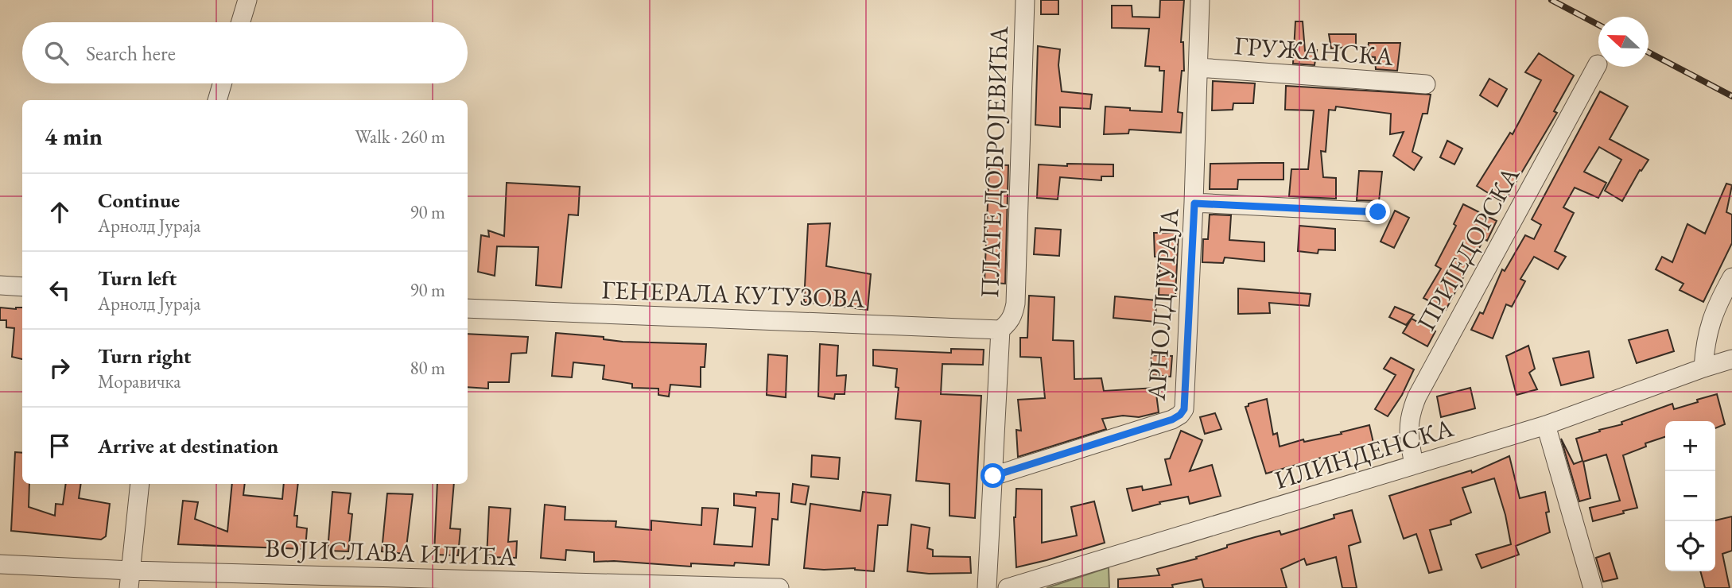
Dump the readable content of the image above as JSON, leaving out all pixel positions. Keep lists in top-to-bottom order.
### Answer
{
  "streets": {
    "street": [
      "ГРУЖАНСКА",
      "ПЛАТЕ ДОБРОЈЕВИЋА",
      "ПРИЈЕДОРСКА",
      "ГЕНЕРАЛА КУТУЗОВА",
      "АРНОЛД ЈУРАЈА",
      "ИЛИНДЕНСКА",
      "ВОЈИСЛАВА ИЛИЋА"
    ]
  },
  "crossings": [
    ["ГРУЖАНСКА", "АРНОЛД ЈУРАЈА"],
    ["ПЛАТЕ ДОБРОЈЕВИЋА", "ГЕНЕРАЛА КУТУЗОВА"],
    ["ПЛАТЕ ДОБРОЈЕВИЋА", "АРНОЛД ЈУРАЈА"],
    ["ПРИЈЕДОРСКА", "ИЛИНДЕНСКА"]
  ],
  "north": "left",
  "page": {
    "search": "Search here",
    "heading": ["4 min", "Walk · 260 m"],
    "list": [
      ["Continue", "Арнолд Јураја", "90 m"],
      ["Turn left", "Арнолд Јураја", "90 m"],
      ["Turn right", "Моравичка", "80 m"],
      "Arrive at destination"
    ],
    "map_buttons": ["+", "−"]
  }
}
